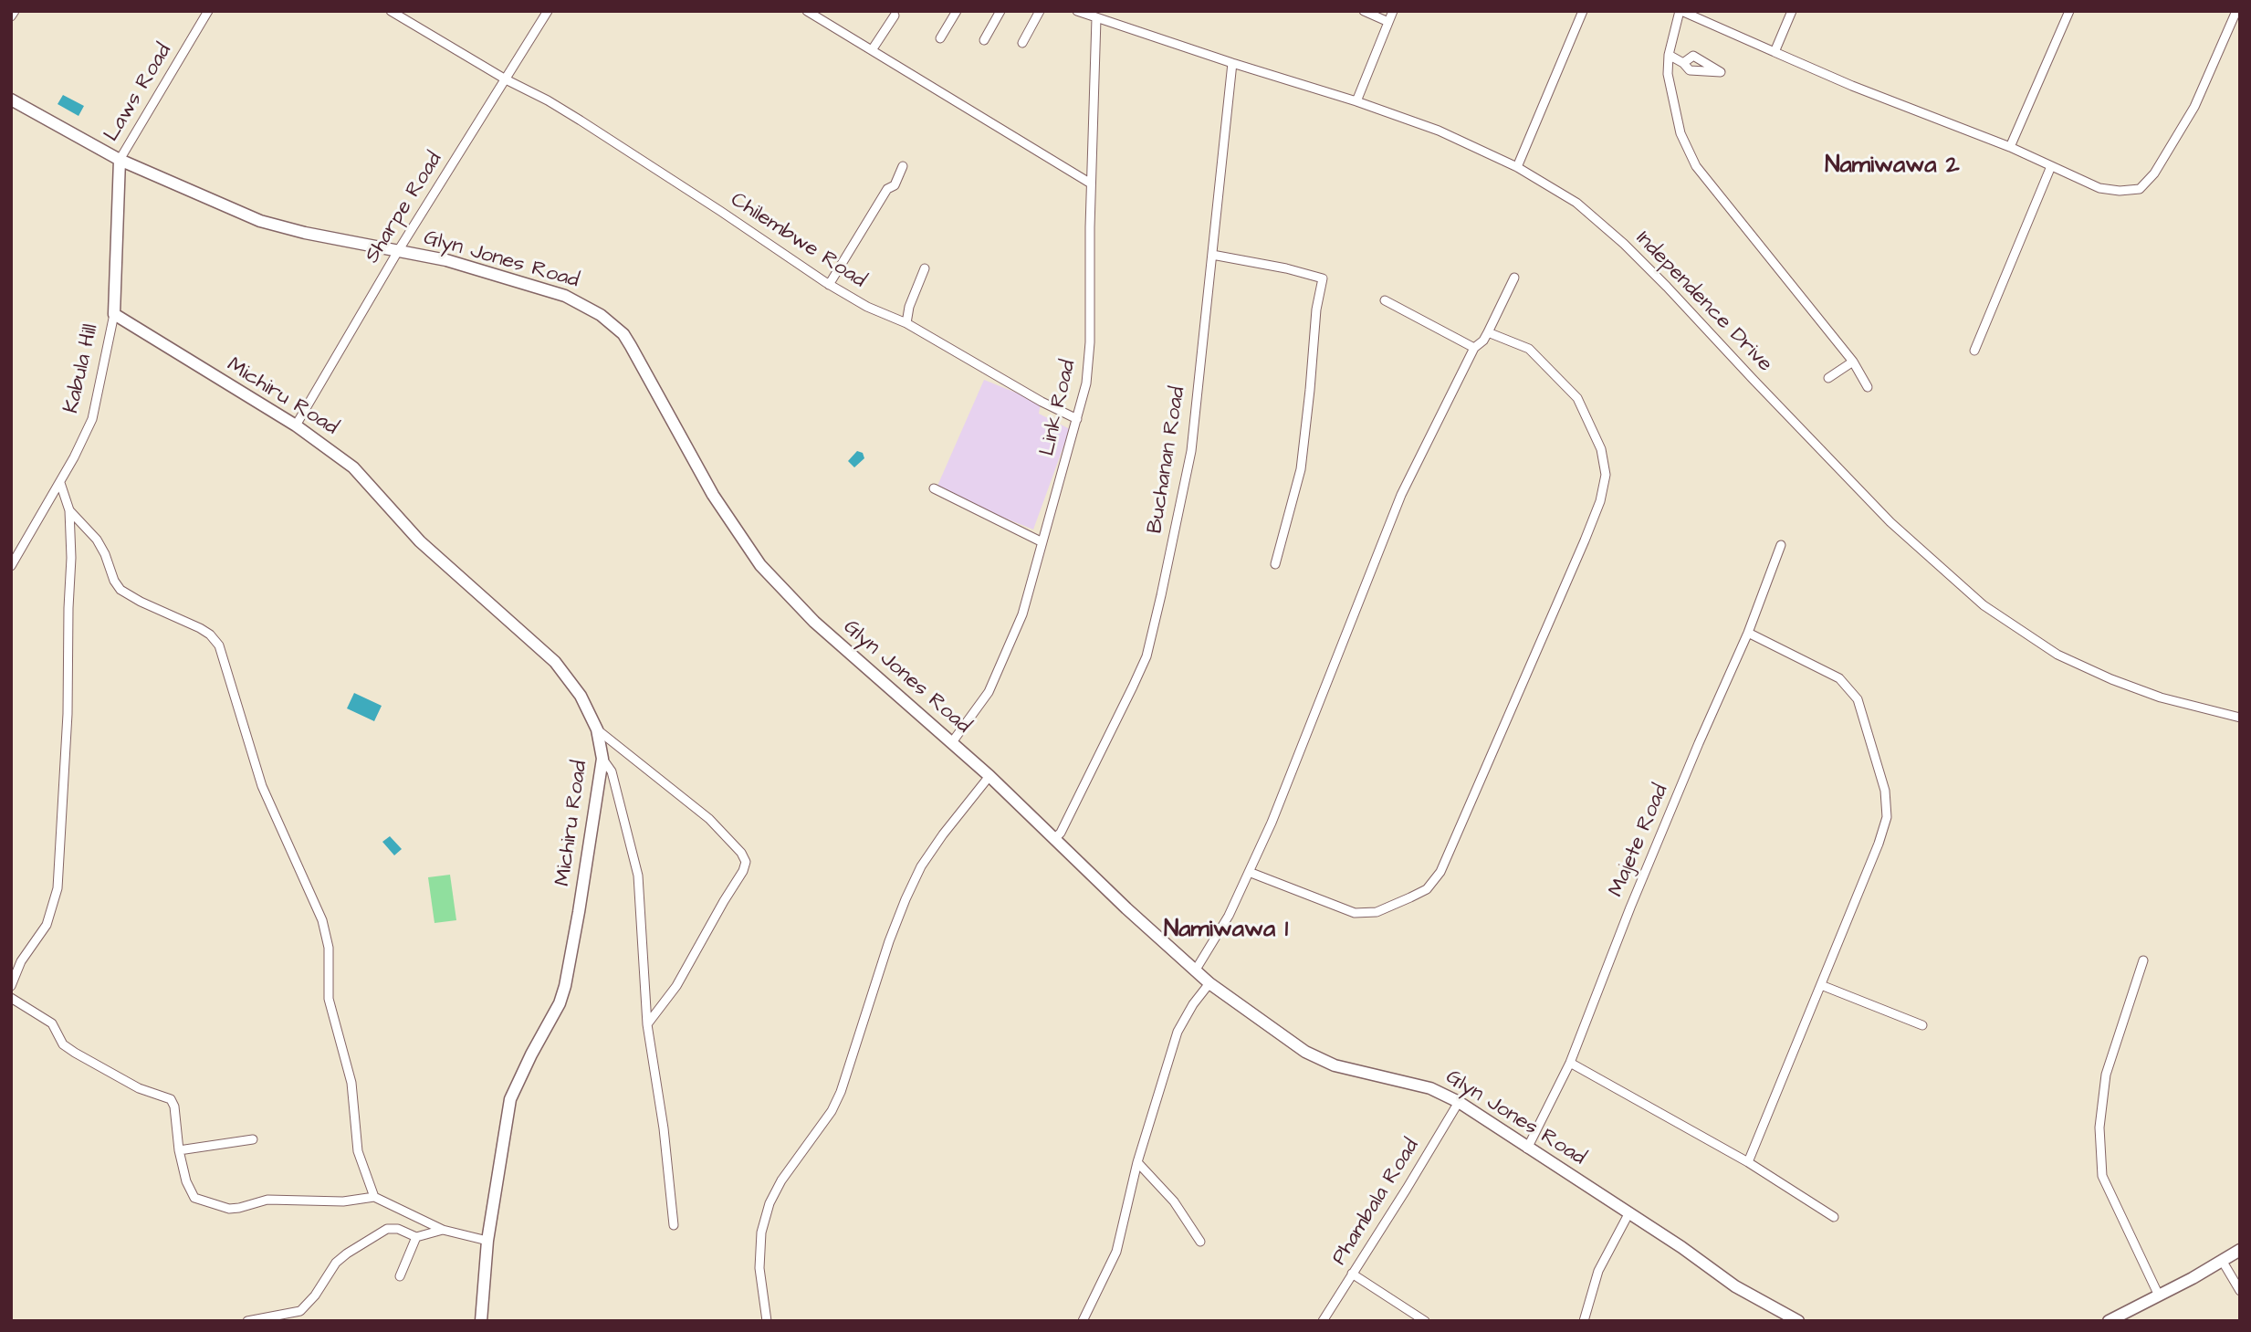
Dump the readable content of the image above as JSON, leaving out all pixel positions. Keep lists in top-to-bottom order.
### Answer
{
  "streets": {
    "street": [
      "Laws Road",
      "Sharpe Road",
      "Chilembwe Road",
      "Glyn Jones Road",
      "Independence Drive",
      "Kabula Hill",
      "Michiru Road",
      "Link Road",
      "Buchanan Road",
      "Majete Road",
      "Phambala Road"
    ]
  },
  "crossings": [
    ["Laws Road", "Glyn Jones Road"],
    ["Laws Road", "Kabula Hill"],
    ["Sharpe Road", "Chilembwe Road"],
    ["Sharpe Road", "Glyn Jones Road"],
    ["Sharpe Road", "Michiru Road"],
    ["Chilembwe Road", "Link Road"],
    ["Glyn Jones Road", "Kabula Hill"],
    ["Glyn Jones Road", "Link Road"],
    ["Glyn Jones Road", "Buchanan Road"],
    ["Glyn Jones Road", "Majete Road"],
    ["Glyn Jones Road", "Phambala Road"],
    ["Independence Drive", "Link Road"],
    ["Independence Drive", "Buchanan Road"],
    ["Kabula Hill", "Michiru Road"]
  ],
  "districts": ["Namiwawa 2", "Namiwawa 1"]
}
